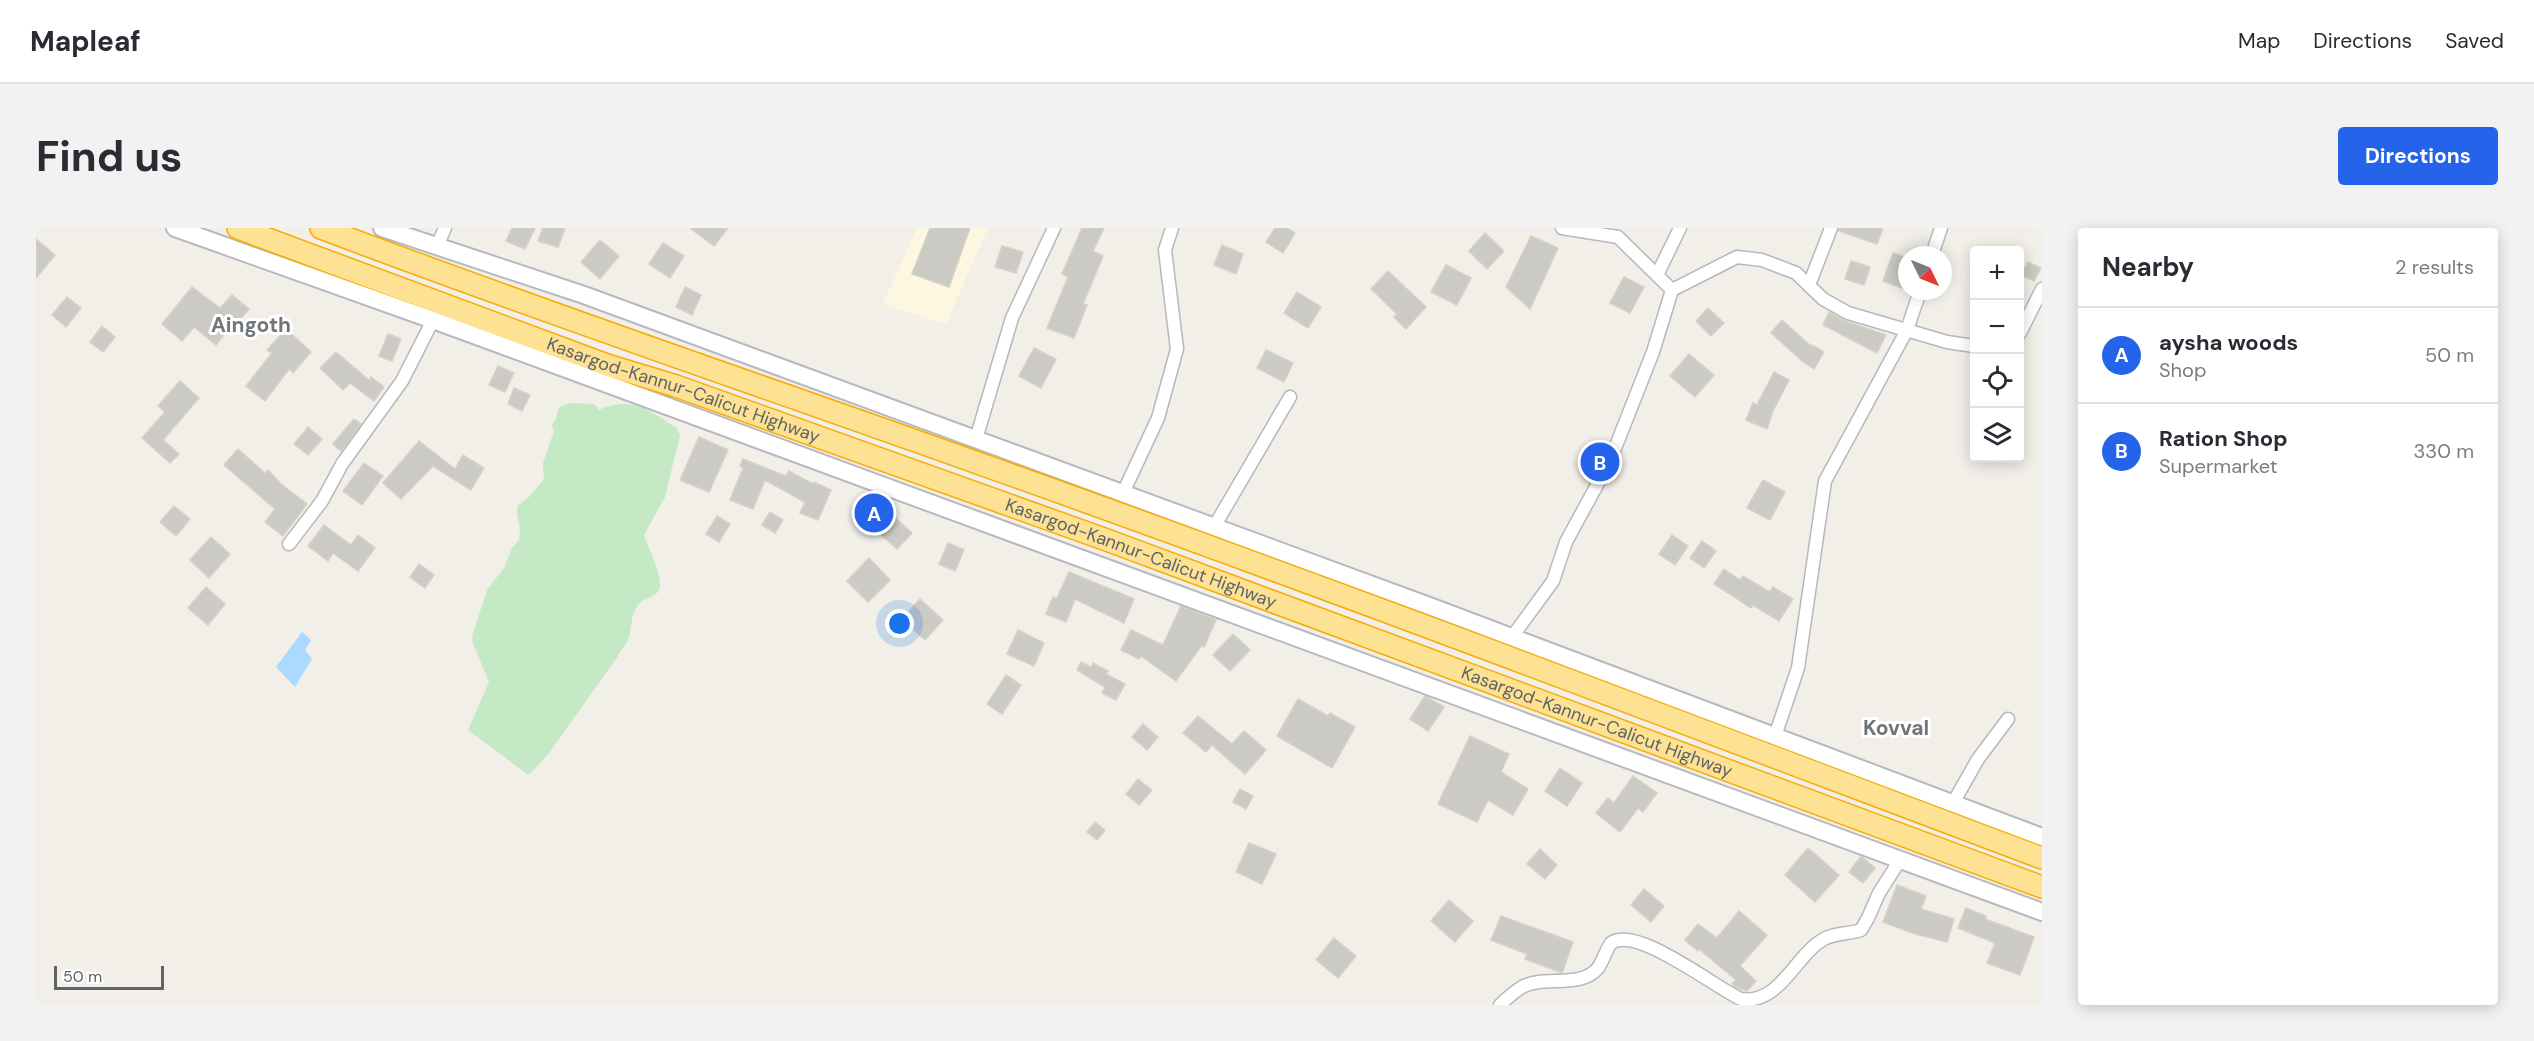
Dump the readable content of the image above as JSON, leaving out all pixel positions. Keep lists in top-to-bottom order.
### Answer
{
  "streets": {
    "highway": ["Kasargod-Kannur-Calicut Highway"]
  },
  "districts": ["Aingoth", "Kovval"],
  "scale_bar": "50 m",
  "north": "bottom right",
  "page": {
    "header": "Mapleaf",
    "nav": ["Map", "Directions", "Saved"],
    "buttons": "Directions",
    "title": "Find us",
    "heading": ["Nearby", "2 results"],
    "map_buttons": ["+", "−"],
    "list": [
      {
        "mark": "A",
        "name": "aysha woods",
        "note": "Shop",
        "value": "50 m"
      },
      {
        "mark": "B",
        "name": "Ration Shop",
        "note": "Supermarket",
        "value": "330 m"
      }
    ],
    "pins": ["B", "A"],
    "scale": "50 m"
  }
}
